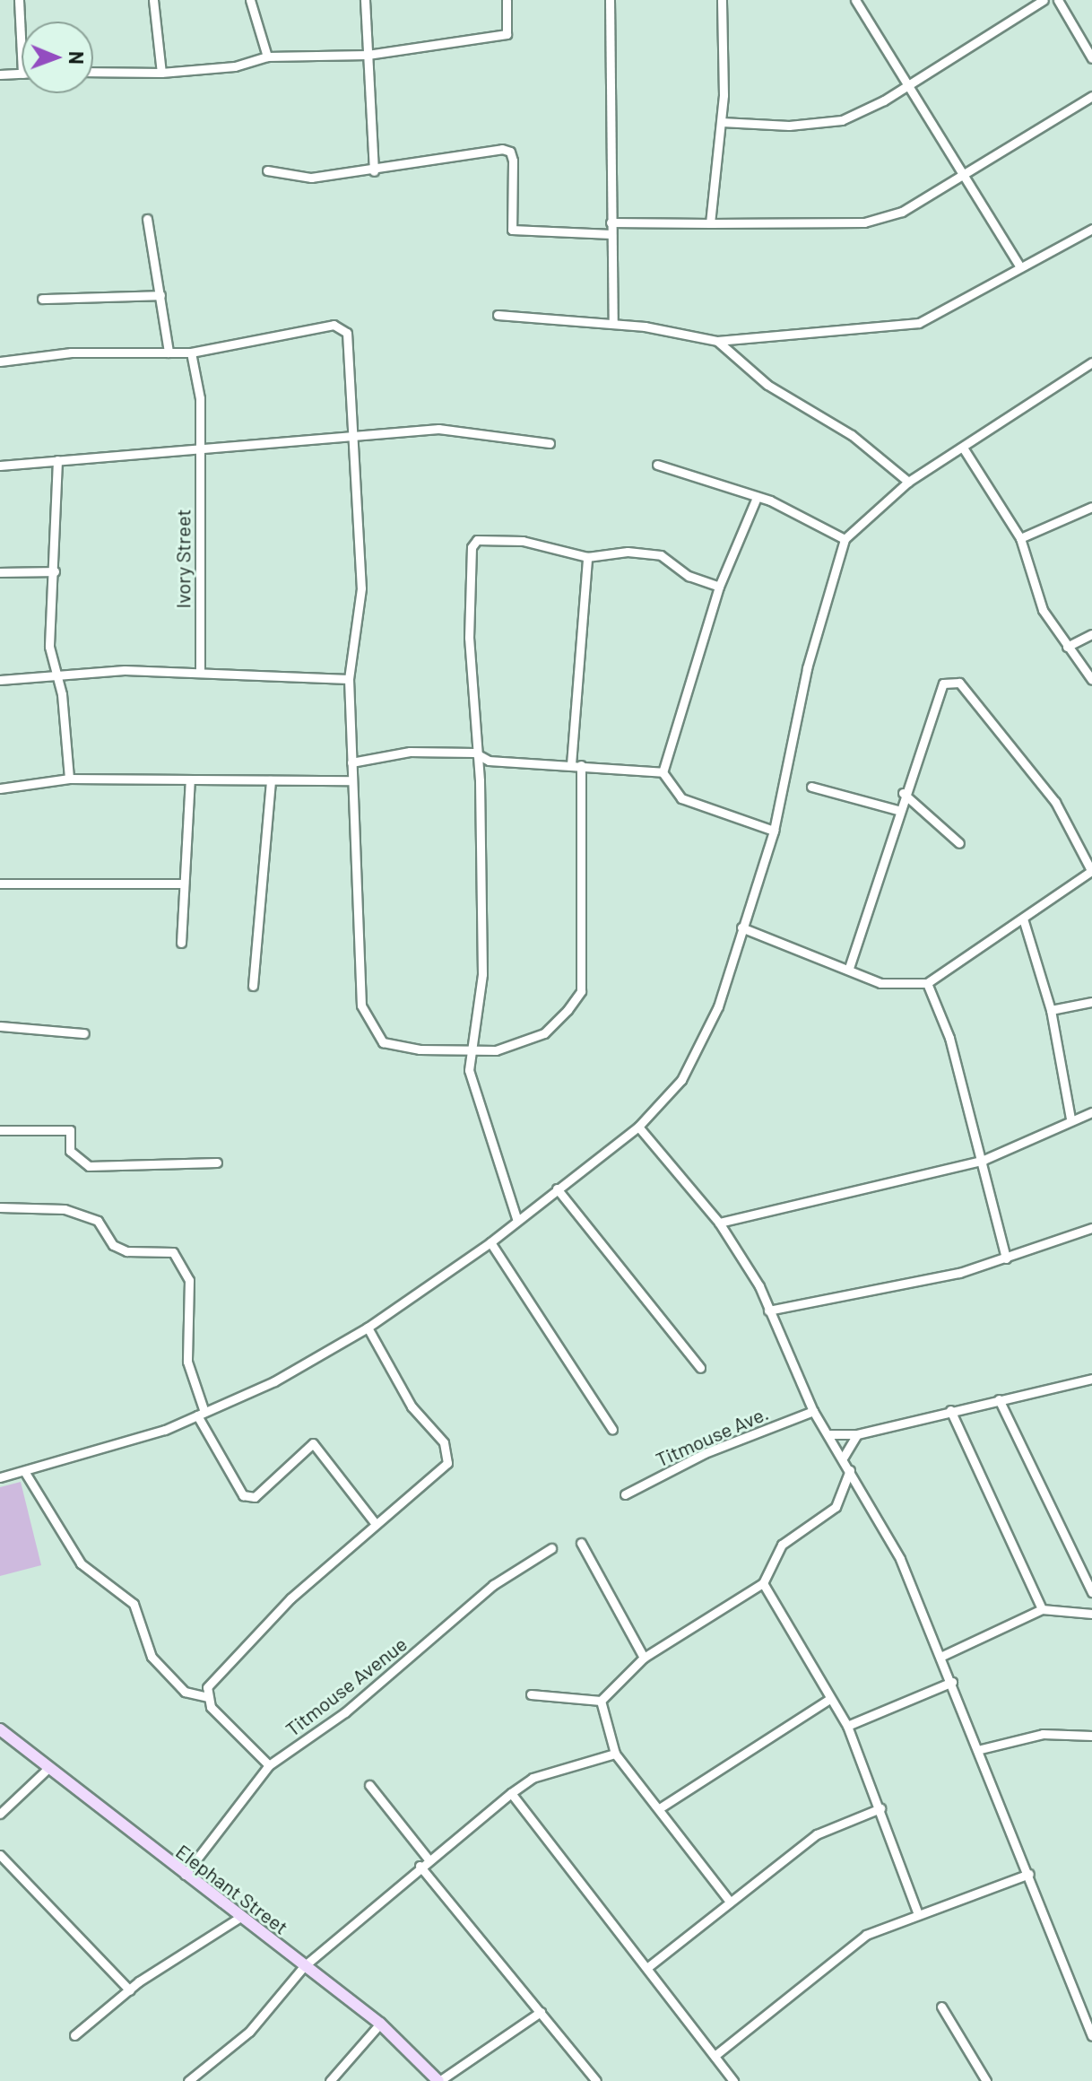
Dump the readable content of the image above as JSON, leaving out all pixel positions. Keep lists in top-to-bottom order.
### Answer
{
  "streets": {
    "main road": ["Elephant Street"],
    "street": ["Ivory Street", "Titmouse Ave.", "Titmouse Avenue"]
  },
  "crossings": [
    ["Titmouse Avenue", "Elephant Street"]
  ],
  "north": "right"
}
